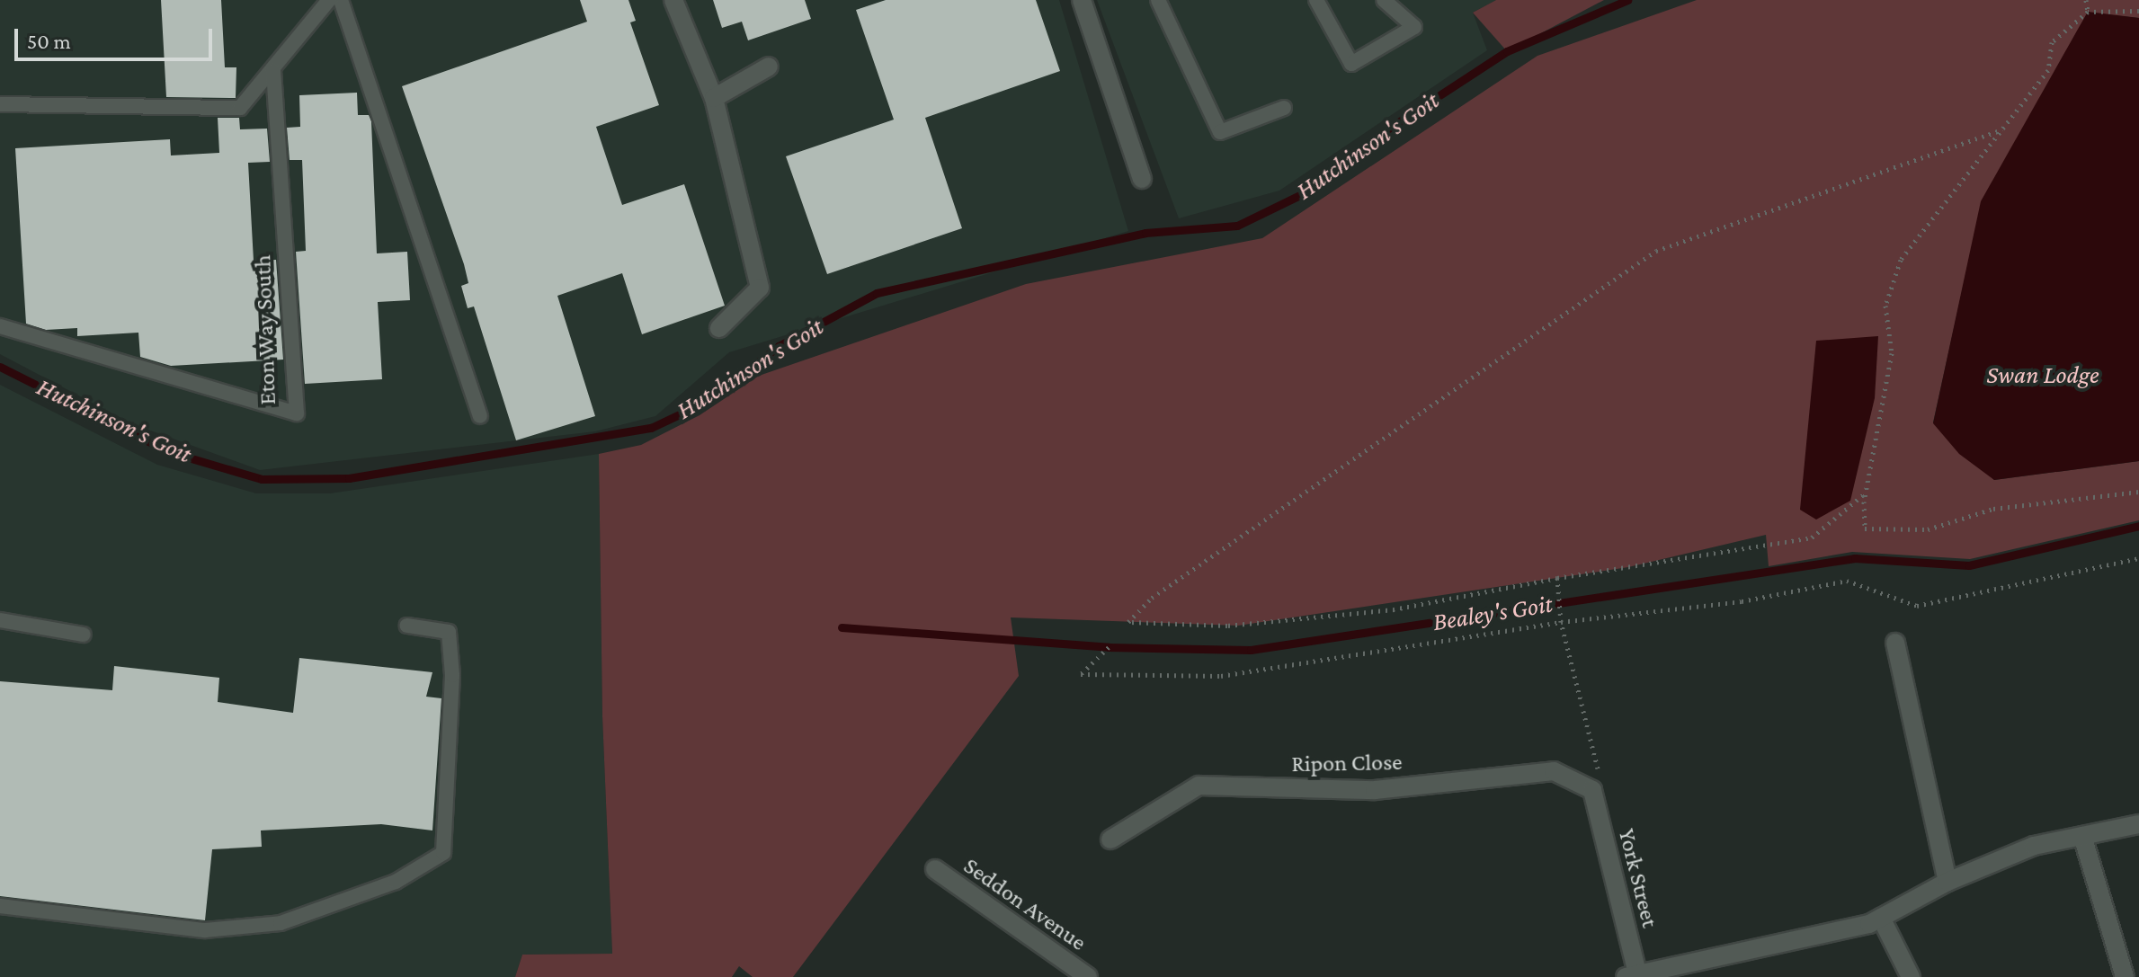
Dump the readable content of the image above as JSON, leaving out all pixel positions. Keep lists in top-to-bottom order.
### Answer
{
  "streets": {
    "street": ["Ripon Close", "York Street", "Seddon Avenue"],
    "lane": ["Eton Way South"]
  },
  "crossings": [
    ["Ripon Close", "York Street"]
  ],
  "water": ["Hutchinson's Goit", "Swan Lodge", "Bealey's Goit"],
  "scale_bar": "50 m"
}
